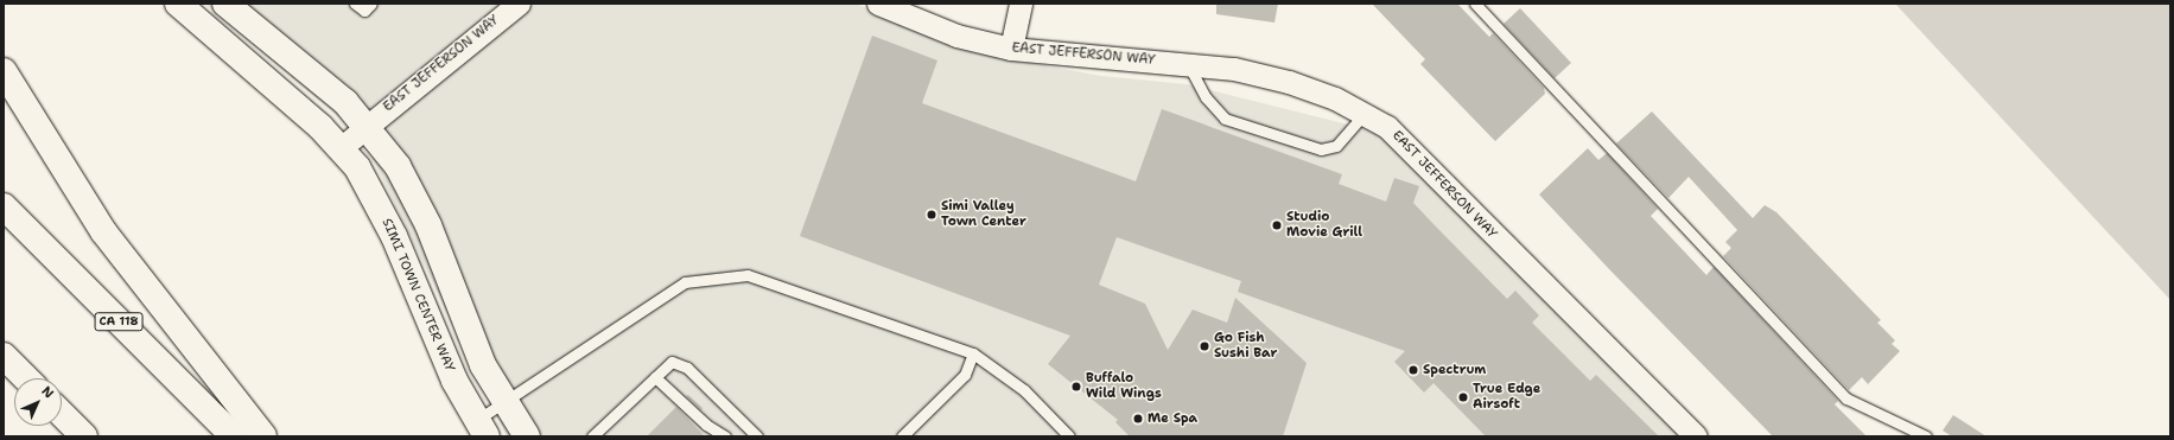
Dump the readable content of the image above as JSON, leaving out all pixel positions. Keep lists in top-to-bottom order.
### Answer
{
  "streets": {
    "main road": ["SIMI TOWN CENTER WAY", "CA 118"],
    "street": ["EAST JEFFERSON WAY"]
  },
  "crossings": [
    ["EAST JEFFERSON WAY", "SIMI TOWN CENTER WAY"]
  ],
  "places": [
    "Simi Valley Town Center",
    "Studio Movie Grill",
    "Go Fish Sushi Bar",
    "Spectrum",
    "Buffalo Wild Wings",
    "True Edge Airsoft",
    "Me Spa"
  ],
  "north": "top right"
}
